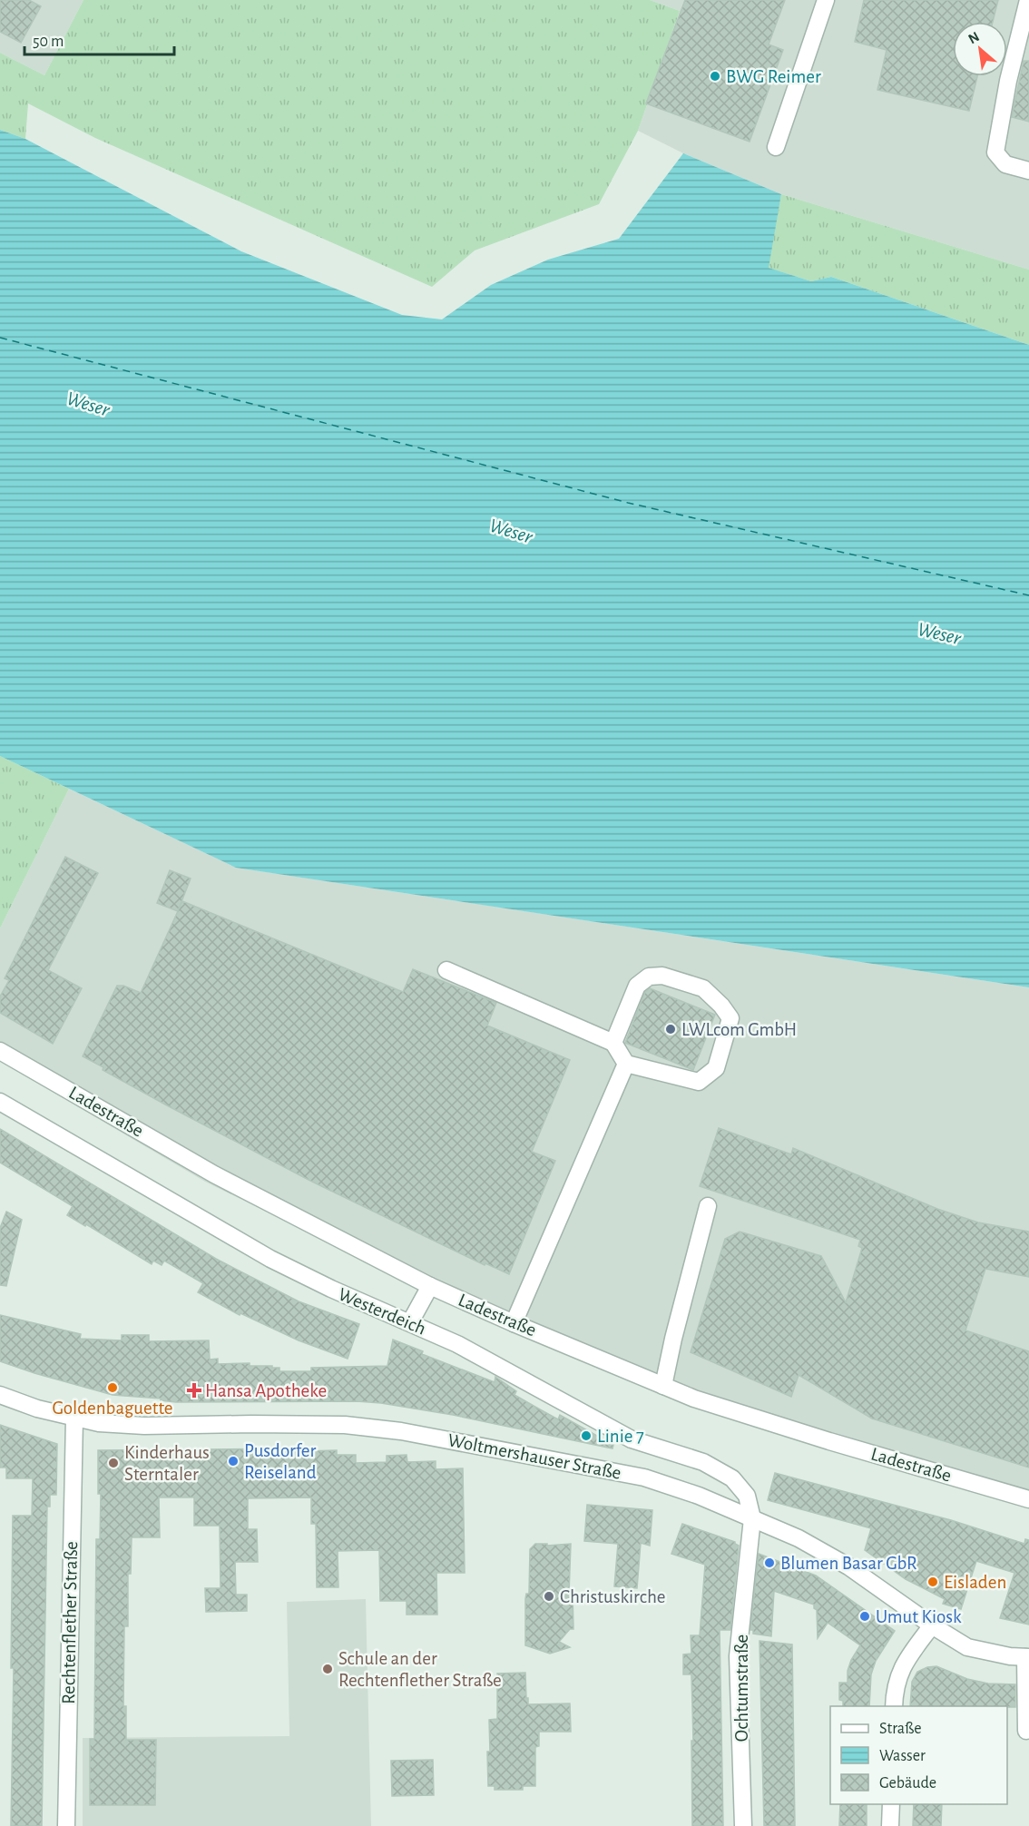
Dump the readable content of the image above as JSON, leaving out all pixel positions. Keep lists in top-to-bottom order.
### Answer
{
  "streets": {
    "street": [
      "Ladestraße",
      "Westerdeich",
      "Woltmershauser Straße",
      "Rechtenflether Straße",
      "Ochtumstraße"
    ]
  },
  "crossings": [
    ["Westerdeich", "Woltmershauser Straße"],
    ["Westerdeich", "Ochtumstraße"],
    ["Woltmershauser Straße", "Rechtenflether Straße"],
    ["Woltmershauser Straße", "Ochtumstraße"]
  ],
  "water": ["Weser"],
  "places": {
    "other": [
      "BWG Reimer",
      "LWLcom GmbH",
      "Goldenbaguette",
      "Linie 7",
      "Pusdorfer Reiseland",
      "Kinderhaus Sterntaler",
      "Blumen Basar GbR",
      "Eisladen",
      "Christuskirche",
      "Umut Kiosk",
      "Schule an der Rechtenflether Straße"
    ],
    "health": ["Hansa Apotheke"]
  },
  "legend": ["Straße", "Wasser", "Gebäude"],
  "scale_bar": "50 m",
  "north": "top left"
}
